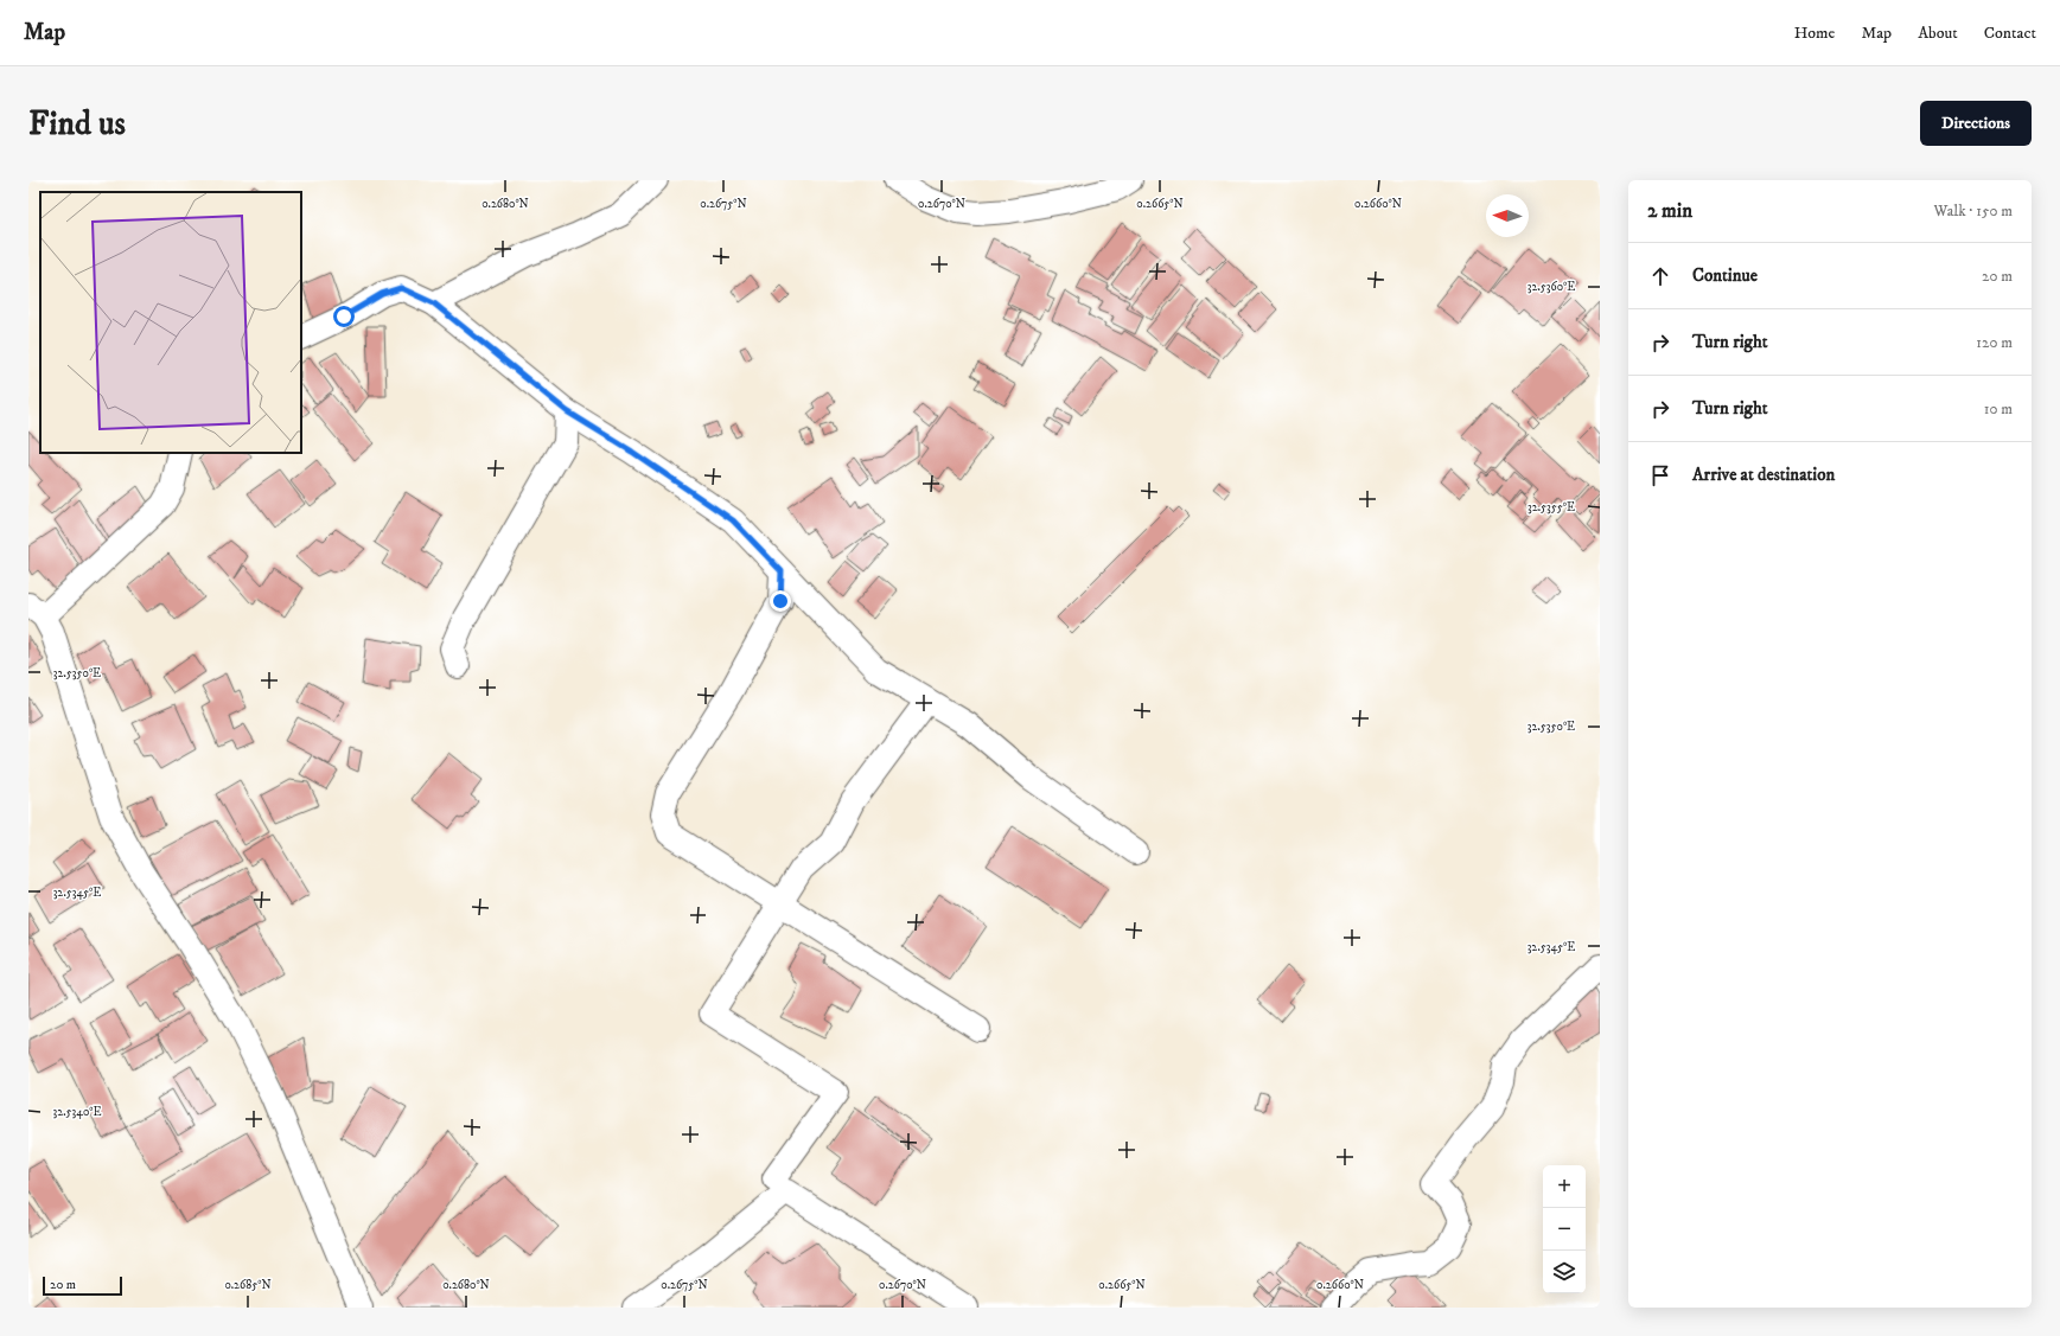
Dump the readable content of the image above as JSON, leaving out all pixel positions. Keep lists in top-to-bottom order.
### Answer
{
  "scale_bar": "20 m",
  "north": "left",
  "page": {
    "header": "Map",
    "nav": [
      "Home",
      "Map",
      "About",
      "Contact"
    ],
    "buttons": "Directions",
    "title": "Find us",
    "heading": ["2 min", "Walk · 150 m"],
    "list": [
      ["Continue", "20 m"],
      ["Turn right", "120 m"],
      ["Turn right", "10 m"],
      "Arrive at destination"
    ],
    "map_buttons": ["+", "−"],
    "scale": "20 m"
  },
  "coordinates": [
    "0.2680°N",
    "0.2675°N",
    "0.2670°N",
    "0.2665°N",
    "0.2660°N",
    "32.5360°E",
    "32.5355°E",
    "32.5350°E",
    "32.5345°E",
    "32.5340°E",
    "0.2685°N"
  ]
}
